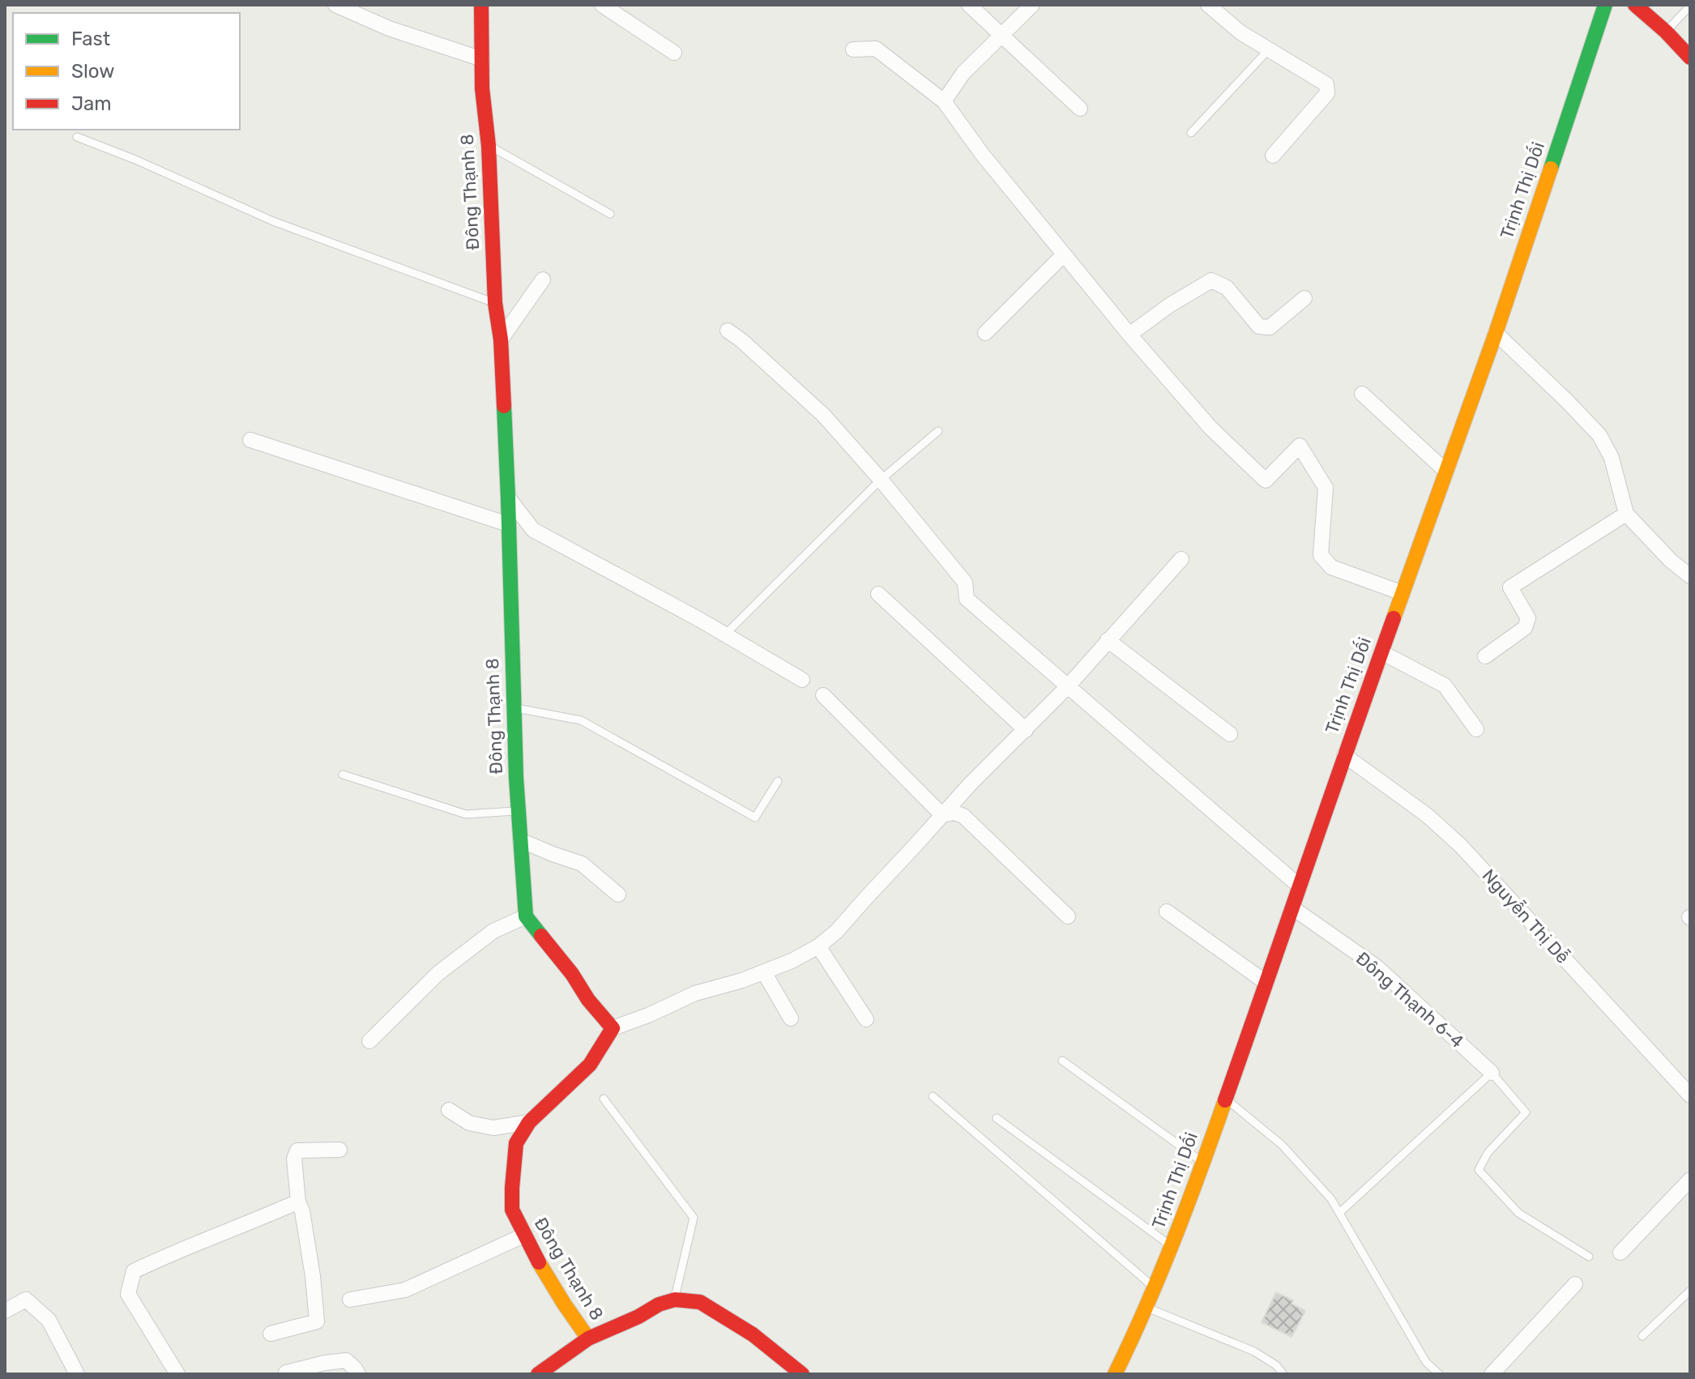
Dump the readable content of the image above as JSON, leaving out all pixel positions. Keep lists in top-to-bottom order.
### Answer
{
  "streets": {
    "street": [
      "Trịnh Thị Dối",
      "Đông Thạnh 8",
      "Nguyễn Thị Dễ",
      "Đông Thạnh 6-4"
    ]
  },
  "crossings": [
    ["Trịnh Thị Dối", "Nguyễn Thị Dễ"],
    ["Trịnh Thị Dối", "Đông Thạnh 6-4"]
  ],
  "legend": ["Fast", "Slow", "Jam"]
}
